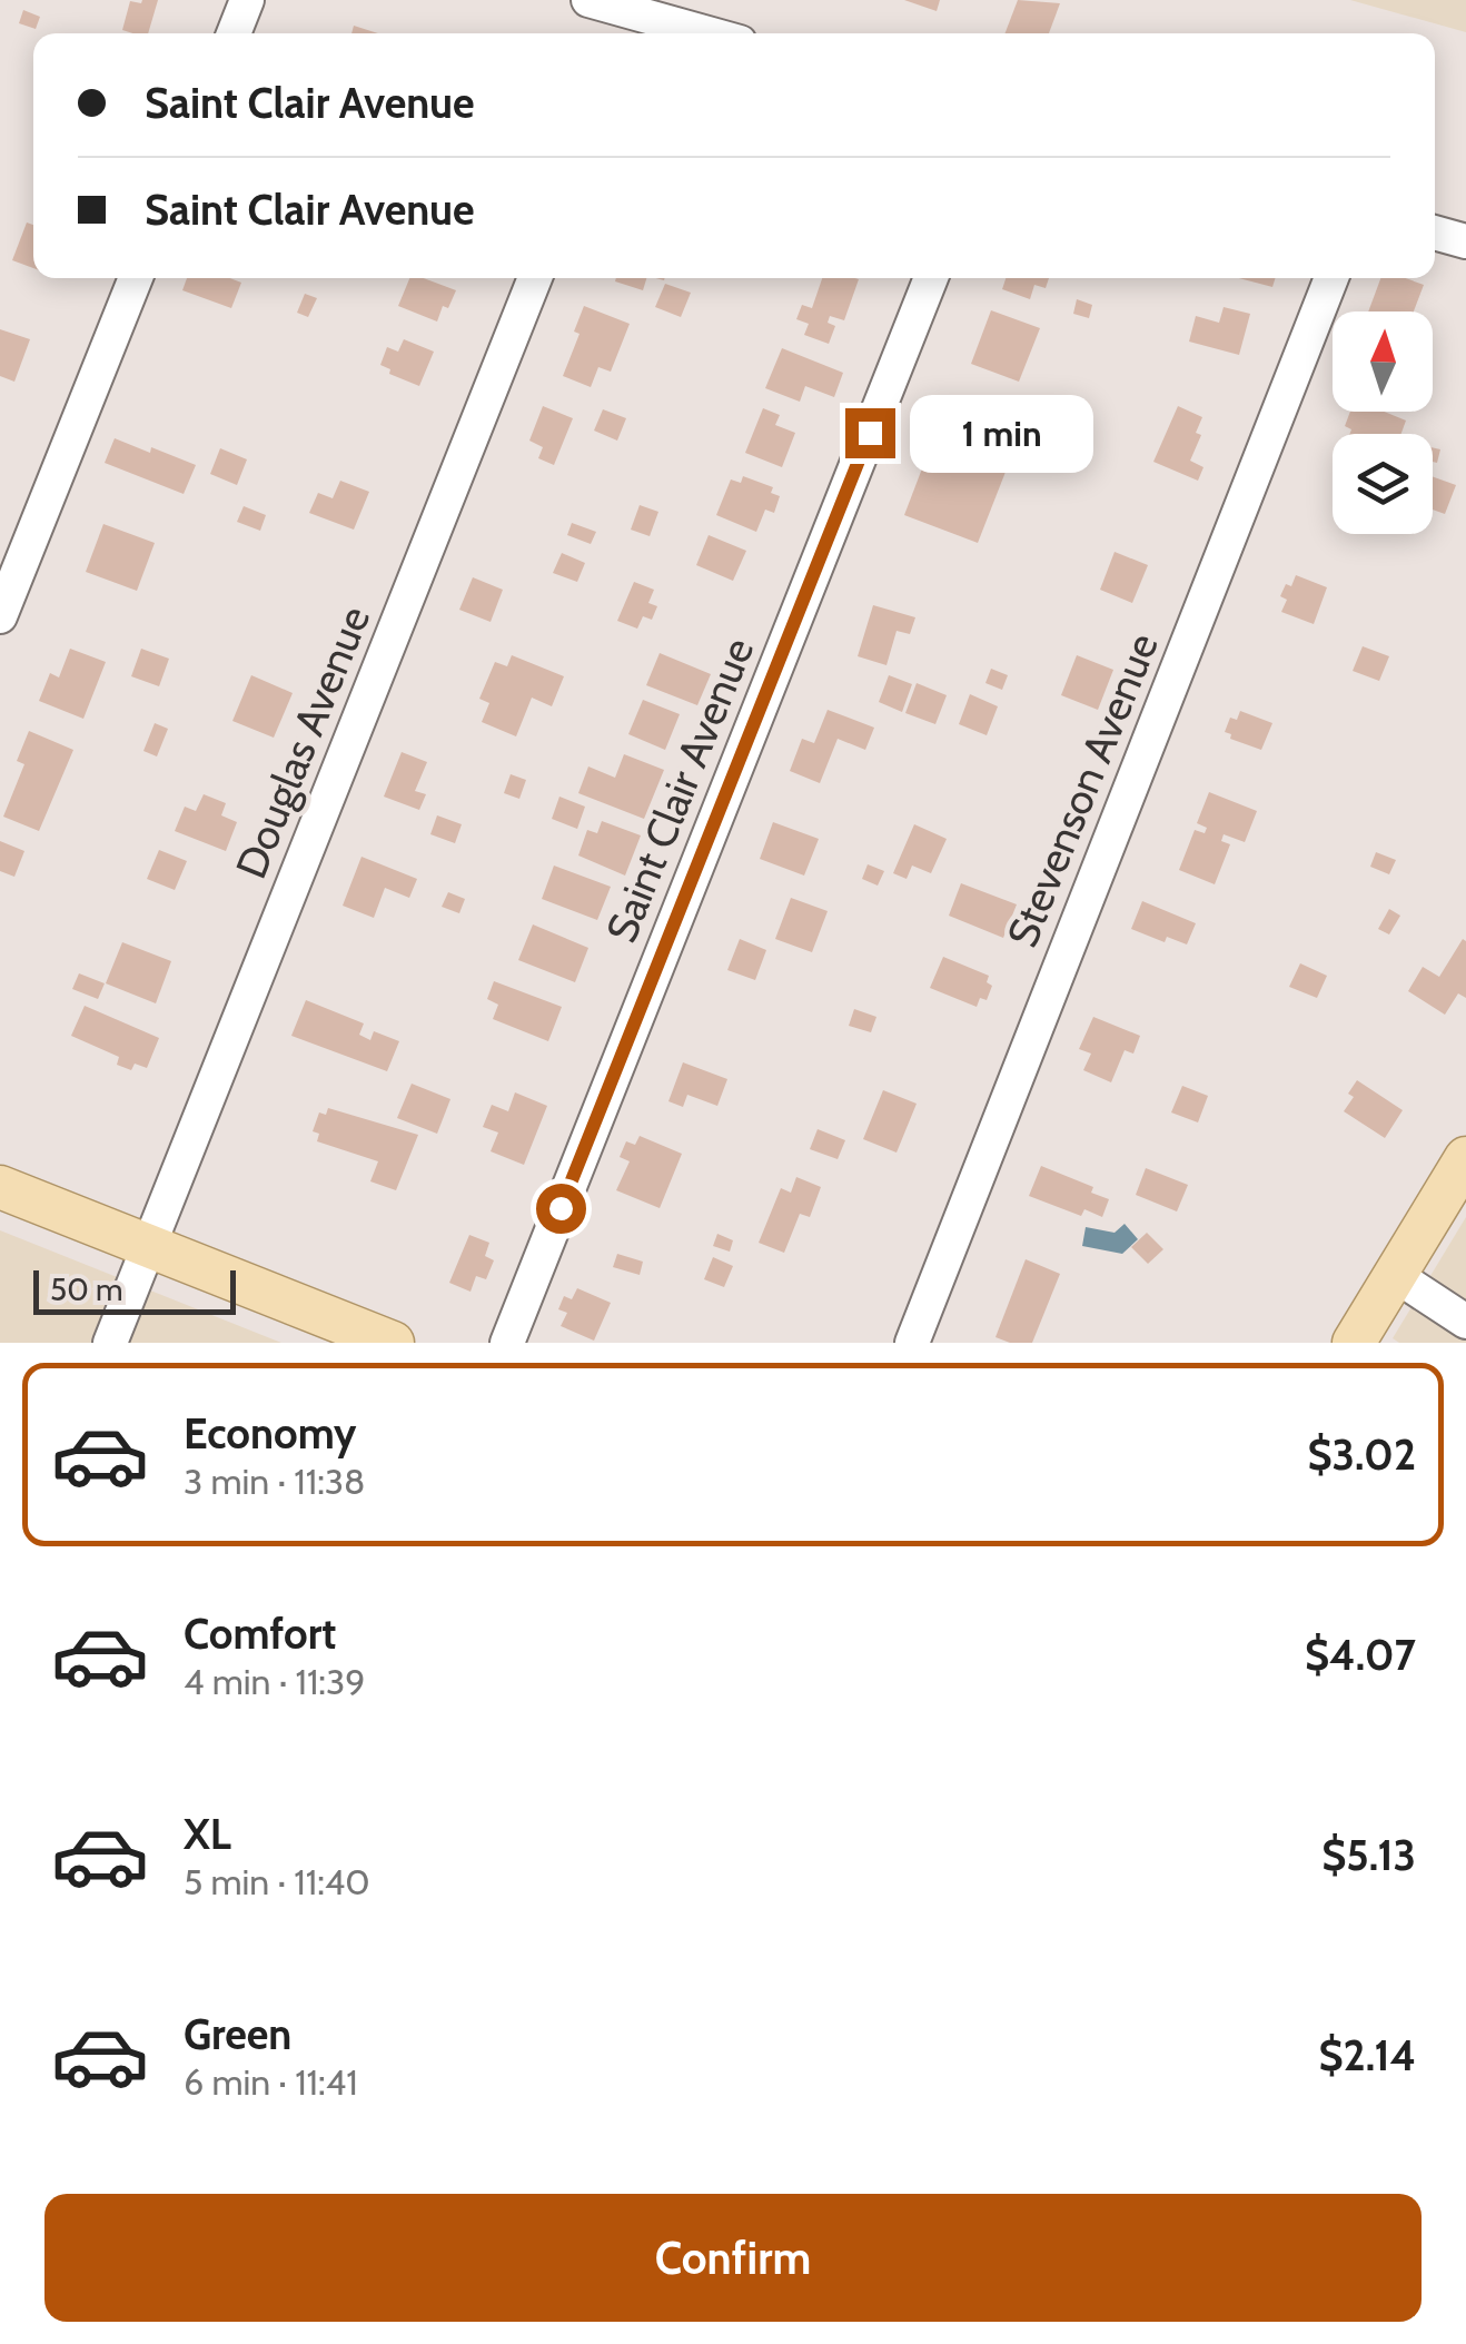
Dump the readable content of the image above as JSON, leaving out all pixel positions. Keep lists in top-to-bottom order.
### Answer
{
  "streets": {
    "street": ["Douglas Avenue", "Saint Clair Avenue", "Stevenson Avenue"]
  },
  "scale_bar": "50 m",
  "north": "top",
  "page": {
    "banner": ["Saint Clair Avenue", "Saint Clair Avenue"],
    "bubble": "1 min",
    "scale": "50 m",
    "list": [
      {
        "name": "Economy",
        "note": "3 min · 11:38",
        "value": "$3.02"
      },
      {
        "name": "Comfort",
        "note": "4 min · 11:39",
        "value": "$4.07"
      },
      {
        "name": "XL",
        "note": "5 min · 11:40",
        "value": "$5.13"
      },
      {
        "name": "Green",
        "note": "6 min · 11:41",
        "value": "$2.14"
      }
    ],
    "buttons": "Confirm"
  }
}
